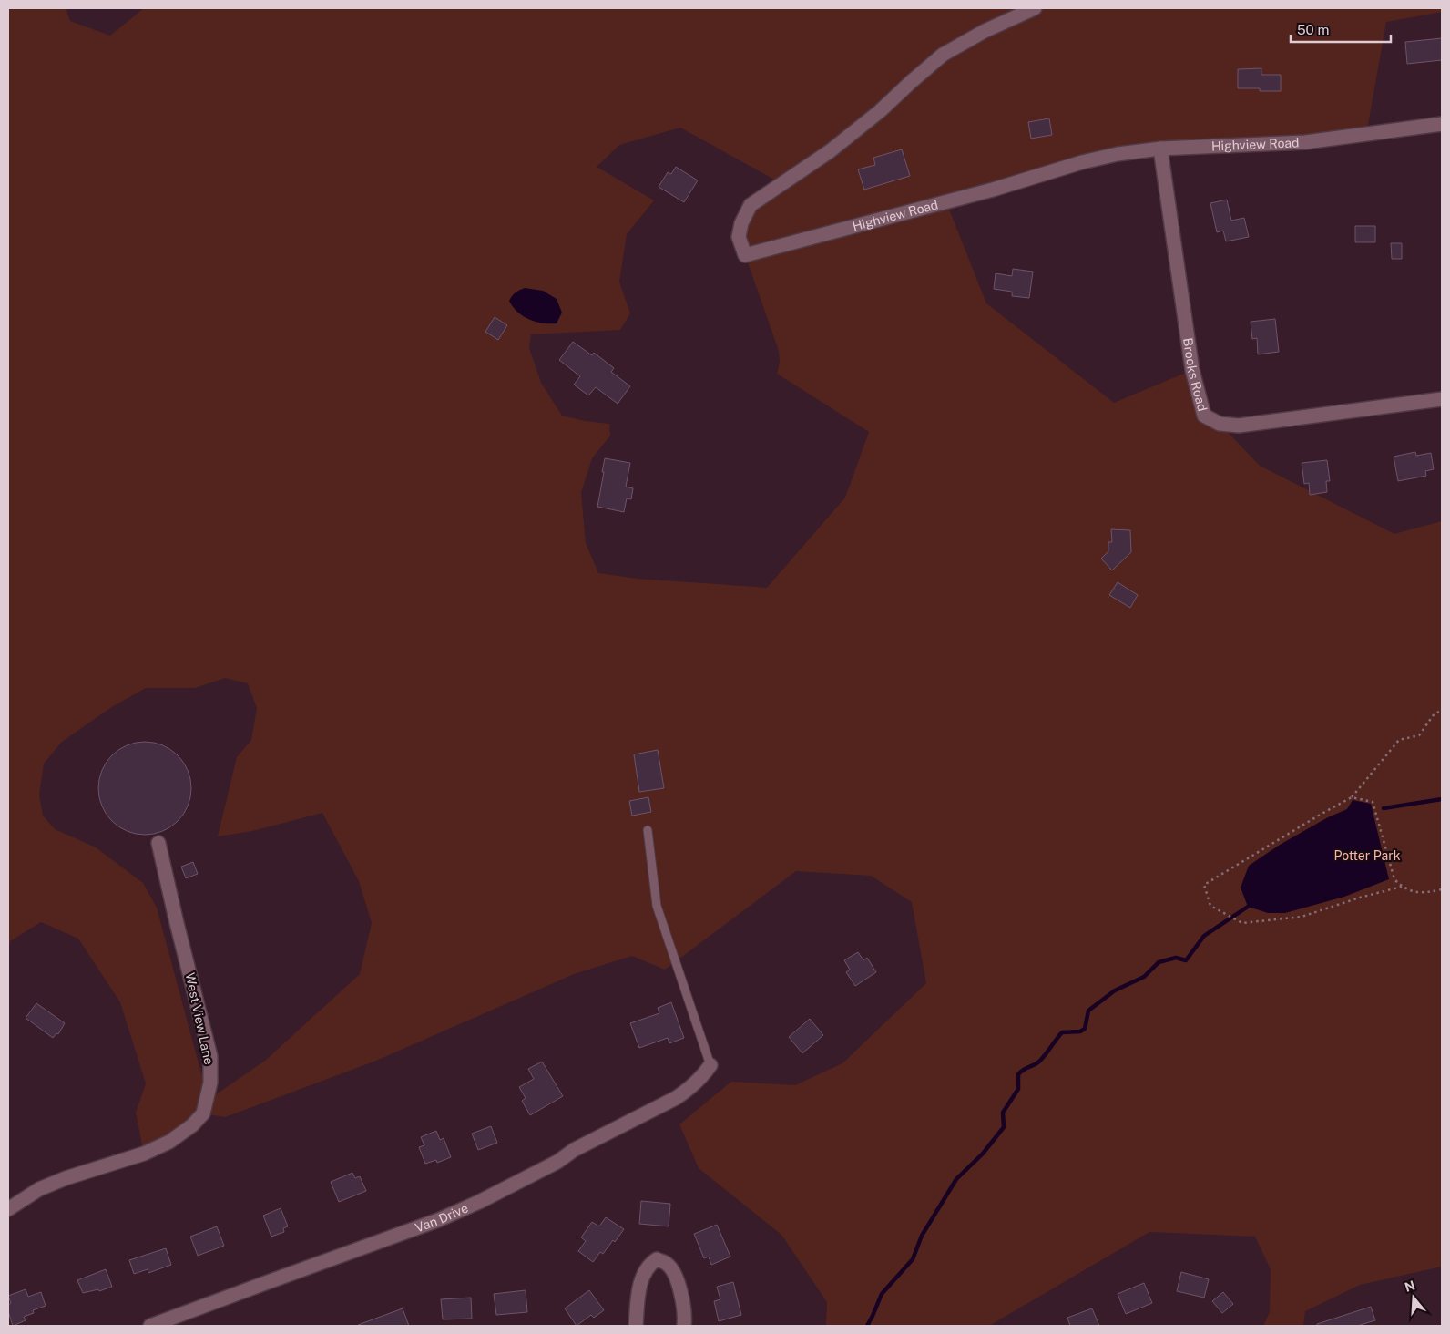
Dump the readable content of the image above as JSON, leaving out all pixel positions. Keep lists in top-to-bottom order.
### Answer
{
  "streets": {
    "street": [
      "Highview Road",
      "Brooks Road",
      "West View Lane",
      "Van Drive"
    ]
  },
  "crossings": [
    ["Highview Road", "Brooks Road"]
  ],
  "parks": ["Potter Park"],
  "scale_bar": "50 m",
  "north": "top"
}
